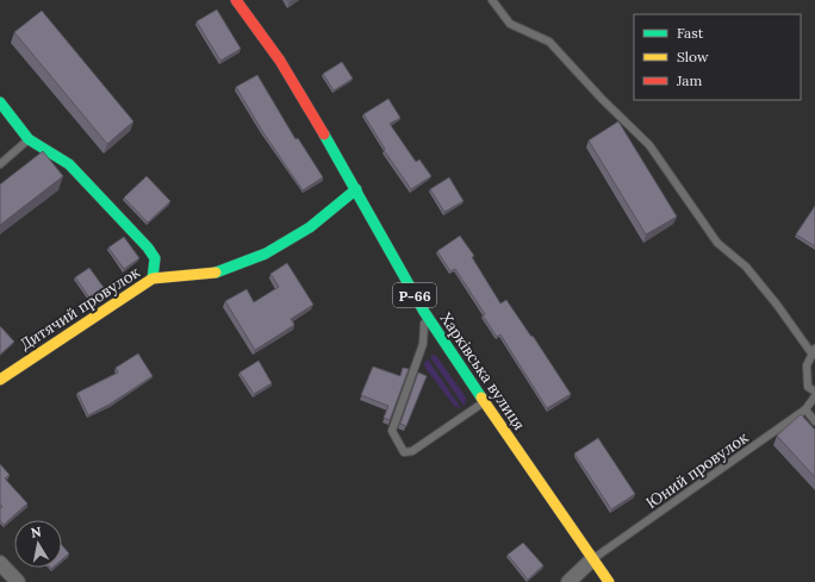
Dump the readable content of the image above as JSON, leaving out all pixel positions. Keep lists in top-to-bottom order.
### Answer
{
  "streets": {
    "main road": ["Р-66", "Дитячий провулок", "Харківська вулиця"],
    "lane": ["Юний провулок"]
  },
  "crossings": [
    ["Дитячий провулок", "Харківська вулиця"],
    ["Харківська вулиця", "Юний провулок"]
  ],
  "legend": ["Fast", "Slow", "Jam"],
  "north": "top"
}
